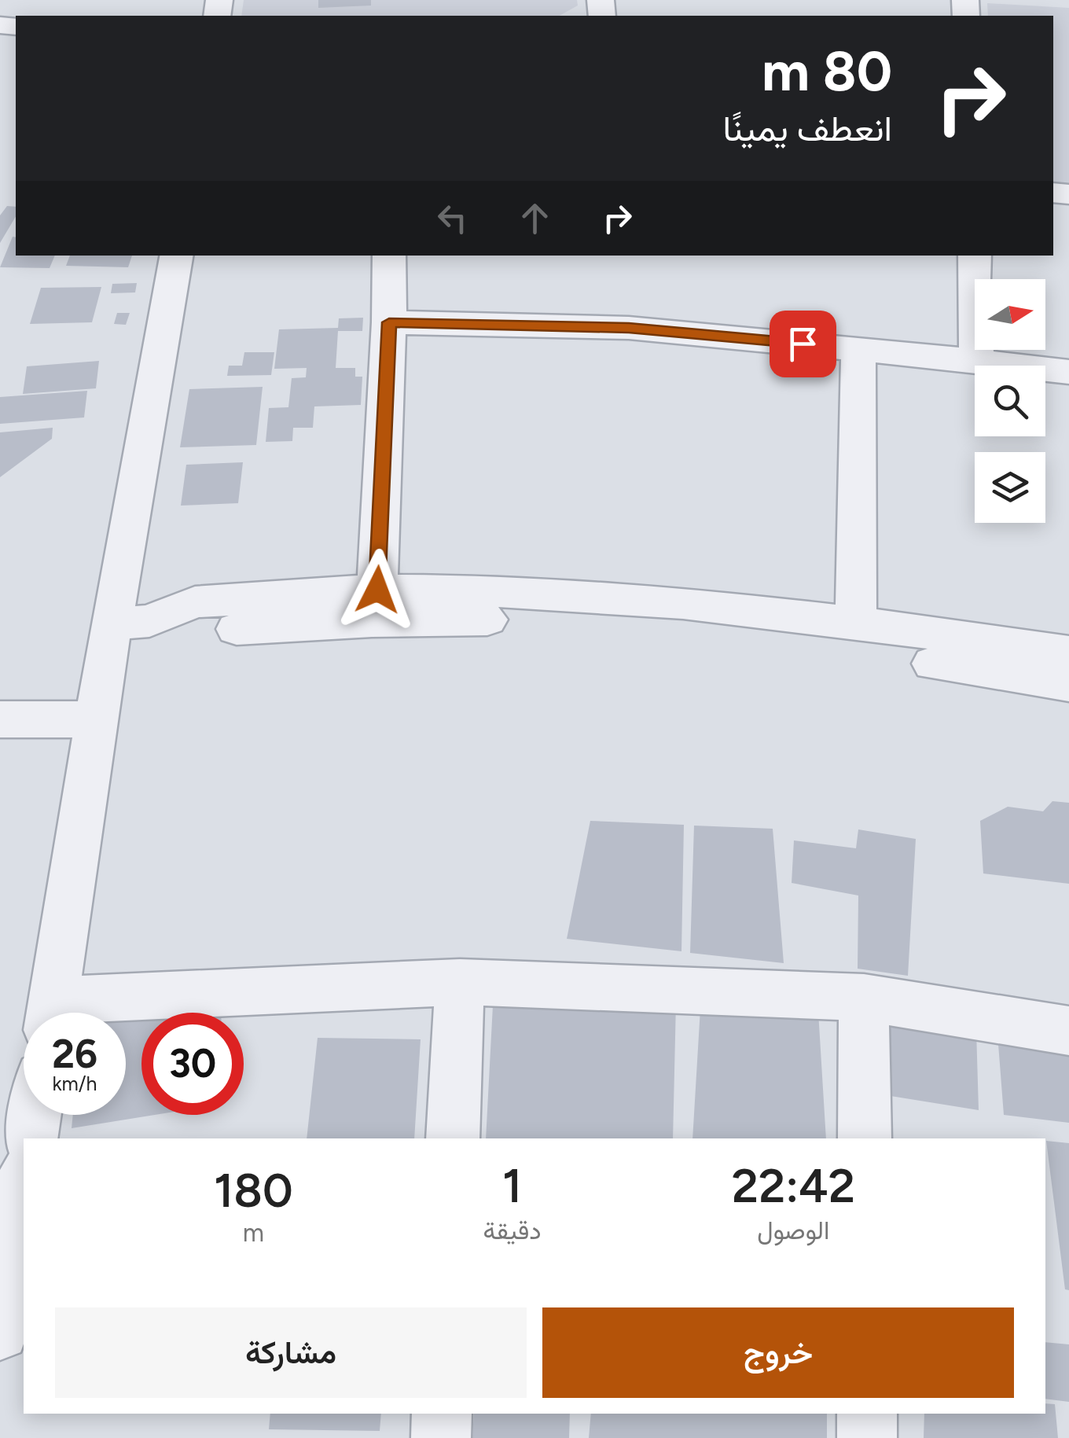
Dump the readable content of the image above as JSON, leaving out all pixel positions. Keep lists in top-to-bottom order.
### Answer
{
  "north": "right",
  "page": {
    "turn": ["80 m", "انعطف يمينًا"],
    "speed": "26 km/h",
    "limit": "30",
    "eta": [
      "22:42",
      "الوصول",
      "1",
      "دقيقة",
      "180",
      "m"
    ],
    "buttons": ["خروج", "مشاركة"]
  }
}
